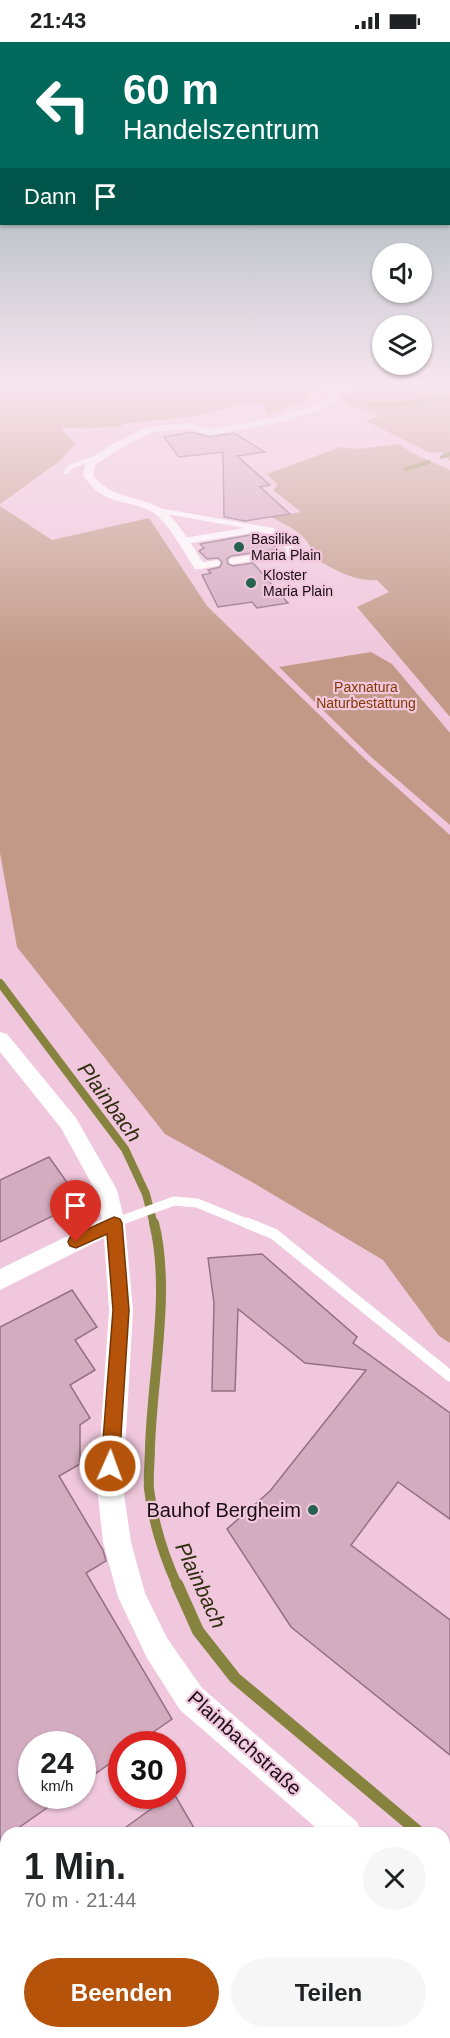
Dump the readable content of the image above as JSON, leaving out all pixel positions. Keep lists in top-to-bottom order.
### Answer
{
  "streets": {
    "street": ["Plainbachstraße"]
  },
  "water": ["Plainbach"],
  "parks": ["Paxnatura Naturbestattung"],
  "places": ["Basilika Maria Plain", "Kloster Maria Plain", "Bauhof Bergheim"],
  "page": {
    "status": "21:43",
    "turn": ["60 m", "Handelszentrum"],
    "then": "Dann",
    "speed": "24 km/h",
    "limit": "30",
    "heading": ["1 Min.", "70 m · 21:44"],
    "buttons": ["Beenden", "Teilen"]
  }
}
